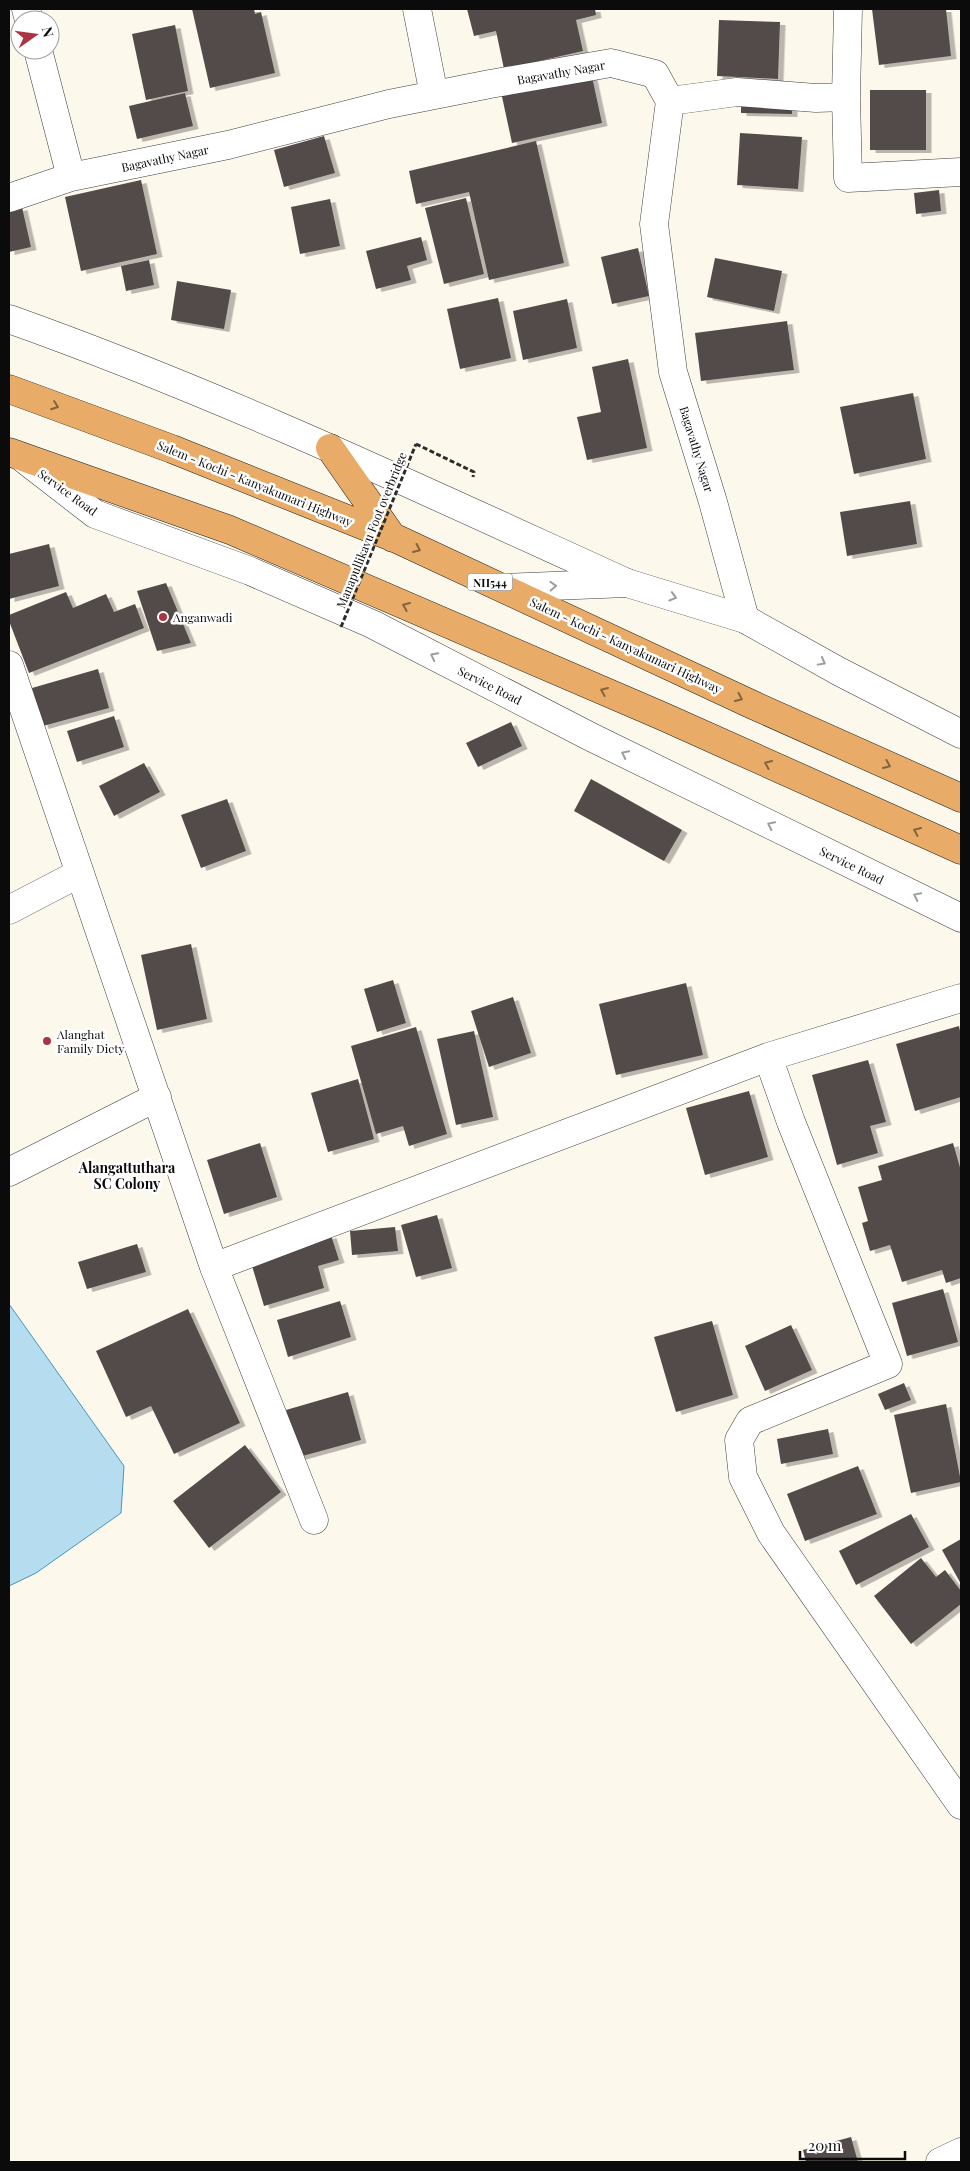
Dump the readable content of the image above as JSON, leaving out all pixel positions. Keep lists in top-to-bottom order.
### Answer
{
  "streets": {
    "highway": ["Salem - Kochi - Kanyakumari Highway", "NH544"],
    "street": ["Bagavathy Nagar", "Service Road"],
    "path": ["Manapullikavu Foot overbridge"]
  },
  "districts": ["Alangattuthara SC Colony"],
  "places": ["Anganwadi", "Alanghat Family Diety"],
  "scale_bar": "20 m",
  "north": "right"
}
